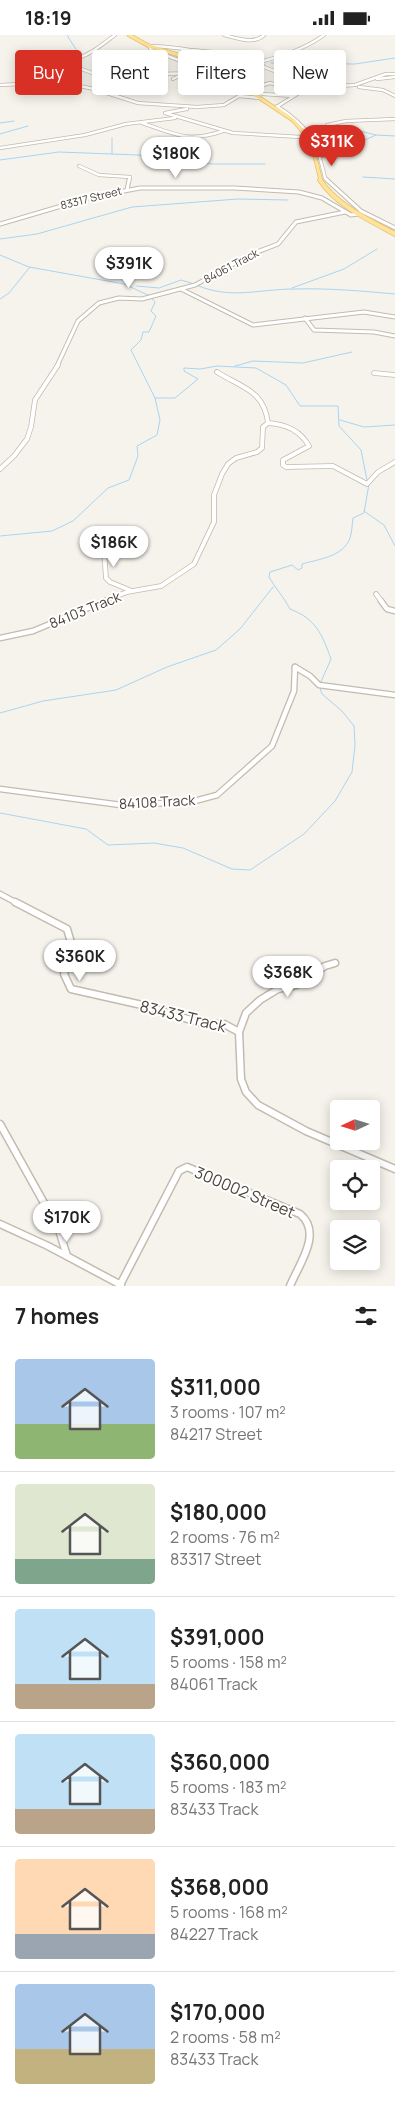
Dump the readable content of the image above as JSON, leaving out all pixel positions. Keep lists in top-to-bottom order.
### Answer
{
  "streets": {
    "street": [
      "83317 Street",
      "84061 Track",
      "84103 Track",
      "84108 Track",
      "83433 Track",
      "300002 Street"
    ]
  },
  "crossings": [
    ["83317 Street", "84061 Track"]
  ],
  "north": "left",
  "page": {
    "status": "18:19",
    "chip": [
      "Buy",
      "Rent",
      "Filters",
      "New"
    ],
    "price": [
      "$311K",
      "$180K",
      "$391K",
      "$186K",
      "$360K",
      "$368K",
      "$170K"
    ],
    "heading": "7 homes",
    "list": [
      {
        "name": "$311,000",
        "note": "3 rooms · 107 m² · 84217 Street"
      },
      {
        "name": "$180,000",
        "note": "2 rooms · 76 m² · 83317 Street"
      },
      {
        "name": "$391,000",
        "note": "5 rooms · 158 m² · 84061 Track"
      },
      {
        "name": "$360,000",
        "note": "5 rooms · 183 m² · 83433 Track"
      },
      {
        "name": "$368,000",
        "note": "5 rooms · 168 m² · 84227 Track"
      },
      {
        "name": "$170,000",
        "note": "2 rooms · 58 m² · 83433 Track"
      }
    ]
  }
}
